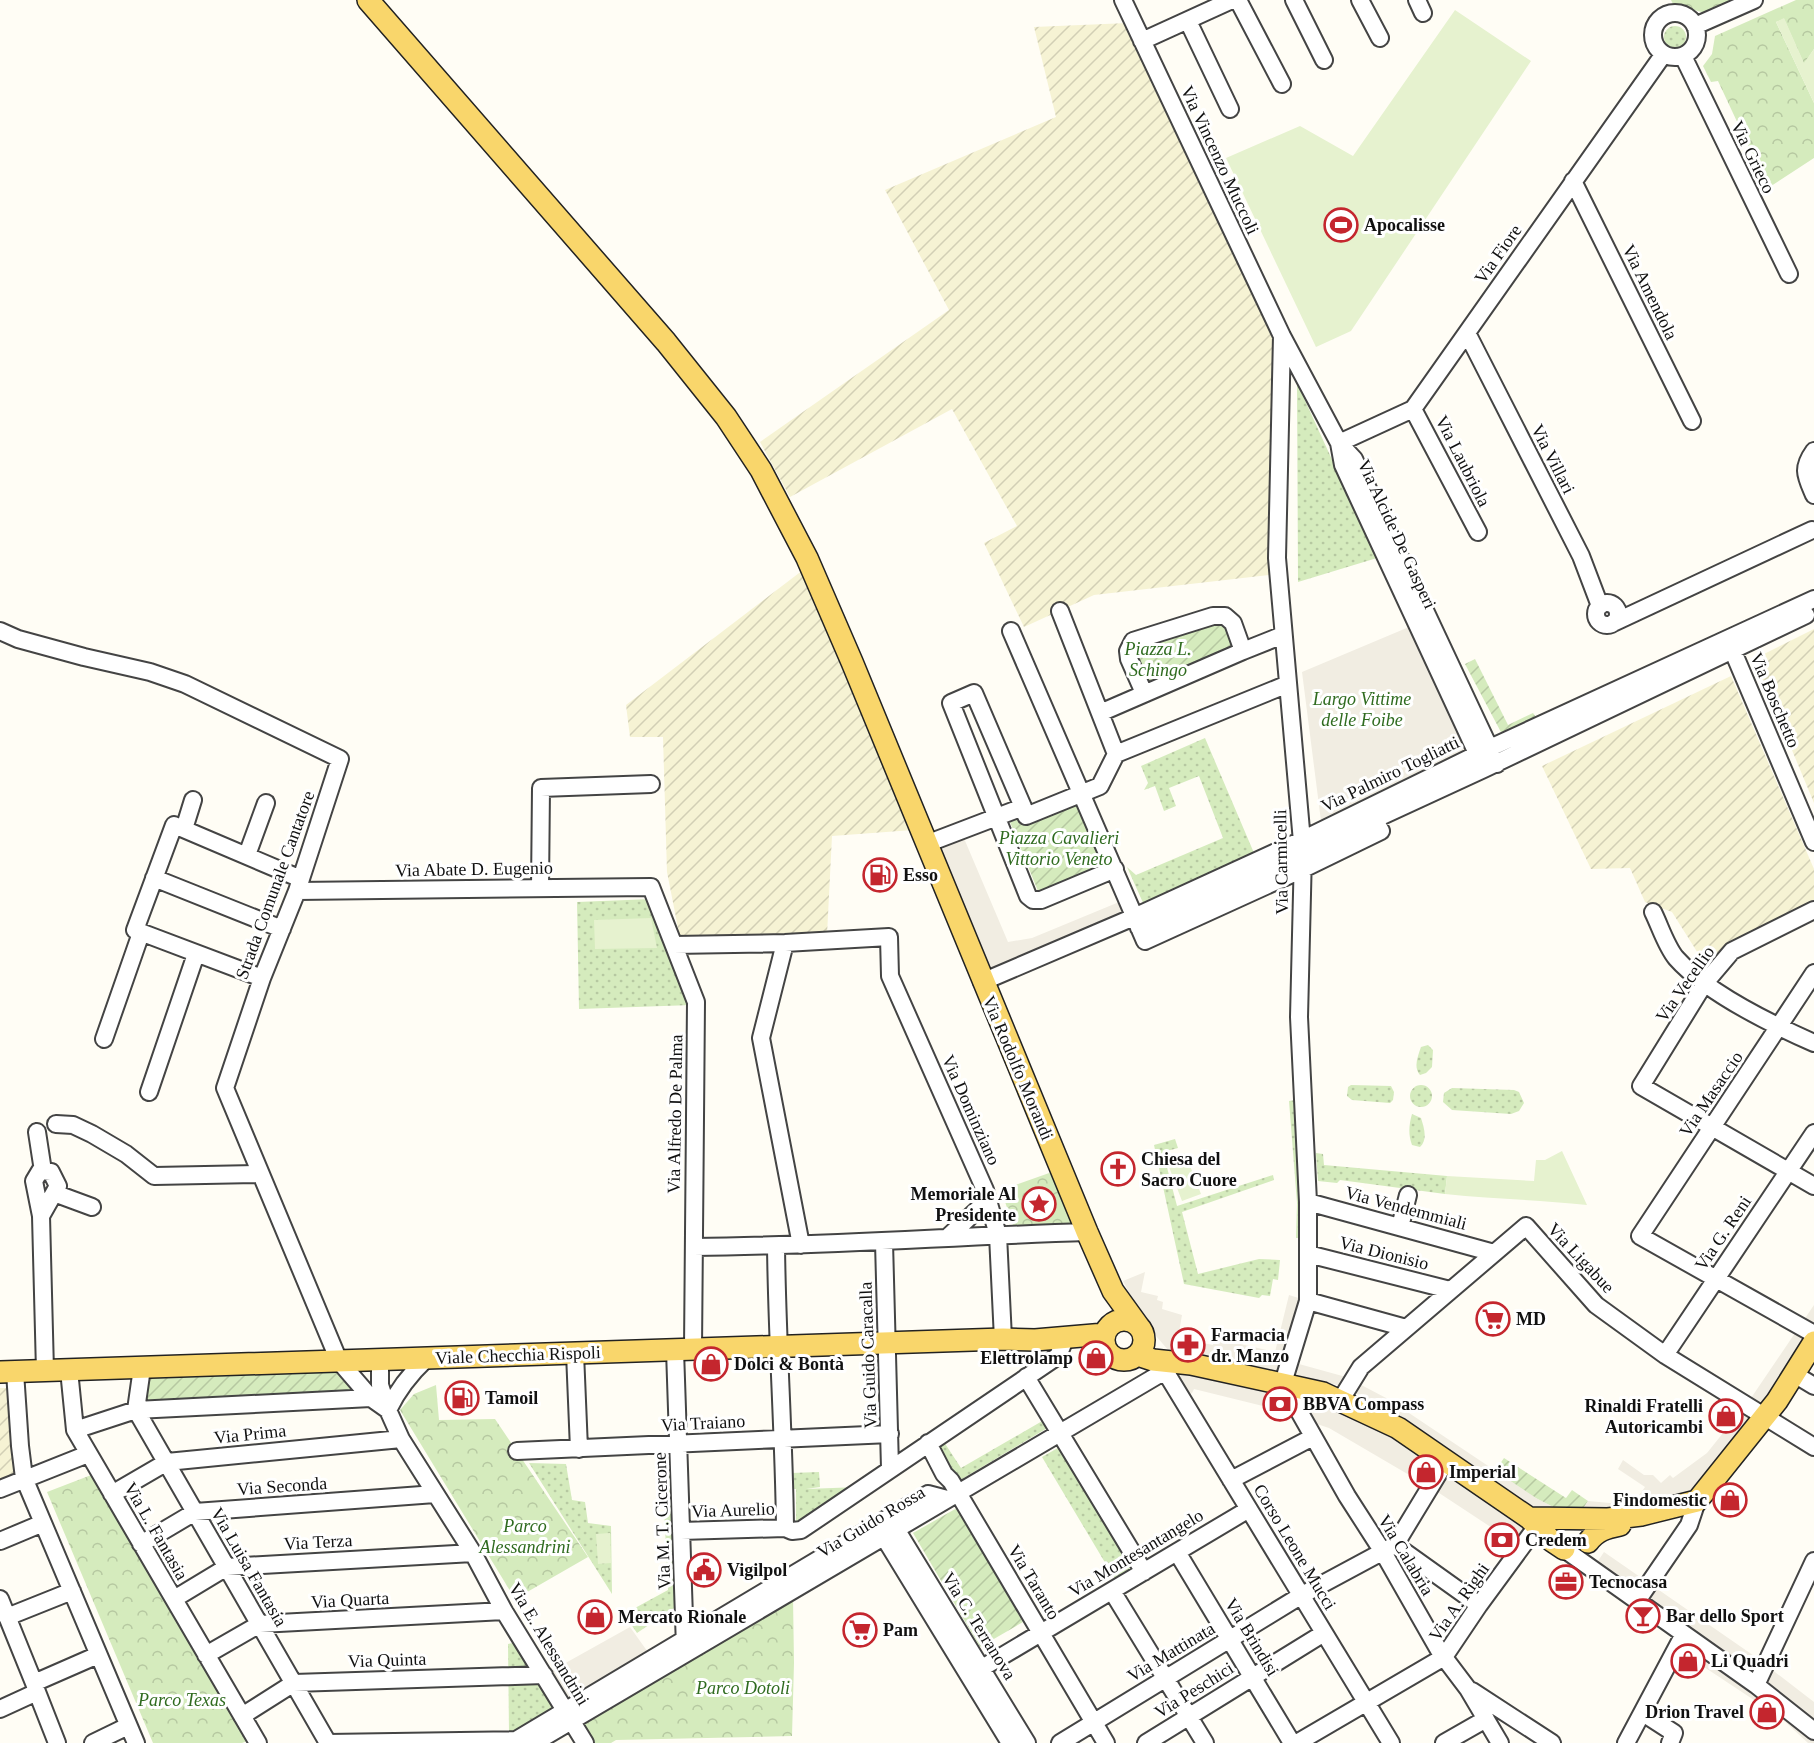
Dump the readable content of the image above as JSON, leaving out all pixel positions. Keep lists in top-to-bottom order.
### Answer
{
  "streets": {
    "main road": ["Via Rodolfo Morandi", "Viale Checchia Rispoli"],
    "street": [
      "Via Grieco",
      "Via Vincenzo Muccoli",
      "Via Fiore",
      "Via Amendola",
      "Via Villari",
      "Via Laubriola",
      "Via Alcide De Gasperi",
      "Via Boschetto",
      "Via Palmiro Togliatti",
      "Via Carmicelli",
      "Via Abate D. Eugenio",
      "Strada Comunale Cantatore",
      "Via Vecellio",
      "Via Masaccio",
      "Via Dominziano",
      "Via Alfredo De Palma",
      "Via Vendemmiali",
      "Via G. Reni",
      "Via Dionisio",
      "Via Ligabue",
      "Via Guido Caracalla",
      "Via Traiano",
      "Via Prima",
      "Via Seconda",
      "Via Aurelio",
      "Via M. T. Cicerone",
      "Via Guido Rossa",
      "Via L. Fantasia",
      "Via Terza",
      "Corso Leone Mucci",
      "Via Montesantangelo",
      "Via Calabria",
      "Via Luisa Fantasia",
      "Via Taranto",
      "Via Quarta",
      "Via A. Righi",
      "Via C. Terranova",
      "Via Brindisi",
      "Via E. Alessandrini",
      "Via Mattinata",
      "Via Quinta",
      "Via Peschici"
    ]
  },
  "crossings": [
    ["Via Grieco", "Via Fiore"],
    ["Via Vincenzo Muccoli", "Via Alcide De Gasperi"],
    ["Via Vincenzo Muccoli", "Via Carmicelli"],
    ["Via Fiore", "Via Amendola"],
    ["Via Fiore", "Via Villari"],
    ["Via Fiore", "Via Laubriola"],
    ["Via Alcide De Gasperi", "Via Palmiro Togliatti"],
    ["Via Boschetto", "Via Palmiro Togliatti"],
    ["Via Palmiro Togliatti", "Via Carmicelli"],
    ["Via Palmiro Togliatti", "Via Rodolfo Morandi"],
    ["Via Carmicelli", "Via Vendemmiali"],
    ["Via Carmicelli", "Via Dionisio"],
    ["Via Carmicelli", "Viale Checchia Rispoli"],
    ["Via Carmicelli", "Via Calabria"],
    ["Via Abate D. Eugenio", "Strada Comunale Cantatore"],
    ["Via Abate D. Eugenio", "Via Alfredo De Palma"],
    ["Strada Comunale Cantatore", "Viale Checchia Rispoli"],
    ["Strada Comunale Cantatore", "Via E. Alessandrini"],
    ["Via Vecellio", "Via Masaccio"],
    ["Via Rodolfo Morandi", "Viale Checchia Rispoli"],
    ["Via Masaccio", "Via G. Reni"],
    ["Via Dominziano", "Viale Checchia Rispoli"],
    ["Via Alfredo De Palma", "Viale Checchia Rispoli"],
    ["Via Alfredo De Palma", "Via M. T. Cicerone"],
    ["Via Vendemmiali", "Via Ligabue"],
    ["Via G. Reni", "Via Ligabue"],
    ["Via Dionisio", "Via Ligabue"],
    ["Via Ligabue", "Viale Checchia Rispoli"],
    ["Viale Checchia Rispoli", "Via Guido Caracalla"],
    ["Viale Checchia Rispoli", "Via Aurelio"],
    ["Viale Checchia Rispoli", "Via M. T. Cicerone"],
    ["Viale Checchia Rispoli", "Via Guido Rossa"],
    ["Viale Checchia Rispoli", "Corso Leone Mucci"],
    ["Viale Checchia Rispoli", "Via Calabria"],
    ["Viale Checchia Rispoli", "Via A. Righi"],
    ["Viale Checchia Rispoli", "Via E. Alessandrini"],
    ["Via Guido Caracalla", "Via Traiano"],
    ["Via Guido Caracalla", "Via Aurelio"],
    ["Via Traiano", "Via M. T. Cicerone"],
    ["Via Prima", "Via L. Fantasia"],
    ["Via Prima", "Via Luisa Fantasia"],
    ["Via Prima", "Via E. Alessandrini"],
    ["Via Seconda", "Via L. Fantasia"],
    ["Via Seconda", "Via Luisa Fantasia"],
    ["Via Seconda", "Via E. Alessandrini"],
    ["Via Aurelio", "Via M. T. Cicerone"],
    ["Via Aurelio", "Via Taranto"],
    ["Via M. T. Cicerone", "Via Guido Rossa"],
    ["Via Guido Rossa", "Corso Leone Mucci"],
    ["Via Guido Rossa", "Via Taranto"],
    ["Via Guido Rossa", "Via C. Terranova"],
    ["Via Guido Rossa", "Via E. Alessandrini"],
    ["Via L. Fantasia", "Via Terza"],
    ["Via L. Fantasia", "Via Quarta"],
    ["Via Terza", "Via Luisa Fantasia"],
    ["Via Terza", "Via E. Alessandrini"],
    ["Corso Leone Mucci", "Via Montesantangelo"],
    ["Corso Leone Mucci", "Via A. Righi"],
    ["Corso Leone Mucci", "Via Mattinata"],
    ["Corso Leone Mucci", "Via Peschici"],
    ["Via Montesantangelo", "Via Taranto"],
    ["Via Montesantangelo", "Via C. Terranova"],
    ["Via Montesantangelo", "Via Brindisi"],
    ["Via Calabria", "Via A. Righi"],
    ["Via Calabria", "Via Mattinata"],
    ["Via Luisa Fantasia", "Via Quarta"],
    ["Via Luisa Fantasia", "Via Quinta"],
    ["Via Taranto", "Via Mattinata"],
    ["Via Quarta", "Via E. Alessandrini"],
    ["Via A. Righi", "Via Brindisi"],
    ["Via Brindisi", "Via Mattinata"],
    ["Via Brindisi", "Via Peschici"],
    ["Via E. Alessandrini", "Via Quinta"]
  ],
  "parks": [
    "Piazza L. Schingo",
    "Largo Vittime delle Foibe",
    "Piazza Cavalieri Vittorio Veneto",
    "Parco Alessandrini",
    "Parco Dotoli",
    "Parco Texas"
  ],
  "places": {
    "sports": ["Apocalisse"],
    "fuel station": ["Esso", "Tamoil"],
    "church": ["Chiesa del Sacro Cuore"],
    "place": ["Memoriale Al Presidente"],
    "supermarket": ["MD", "Pam"],
    "pharmacy": ["Farmacia dr. Manzo"],
    "shop": [
      "Elettrolamp",
      "Dolci & Bontà",
      "Rinaldi Fratelli Autoricambi",
      "Imperial",
      "Findomestic",
      "Mercato Rionale",
      "Li Quadri",
      "Drion Travel"
    ],
    "bank": ["BBVA Compass", "Credem"],
    "public building": ["Vigilpol"],
    "office": ["Tecnocasa"],
    "bar": ["Bar dello Sport"]
  }
}
